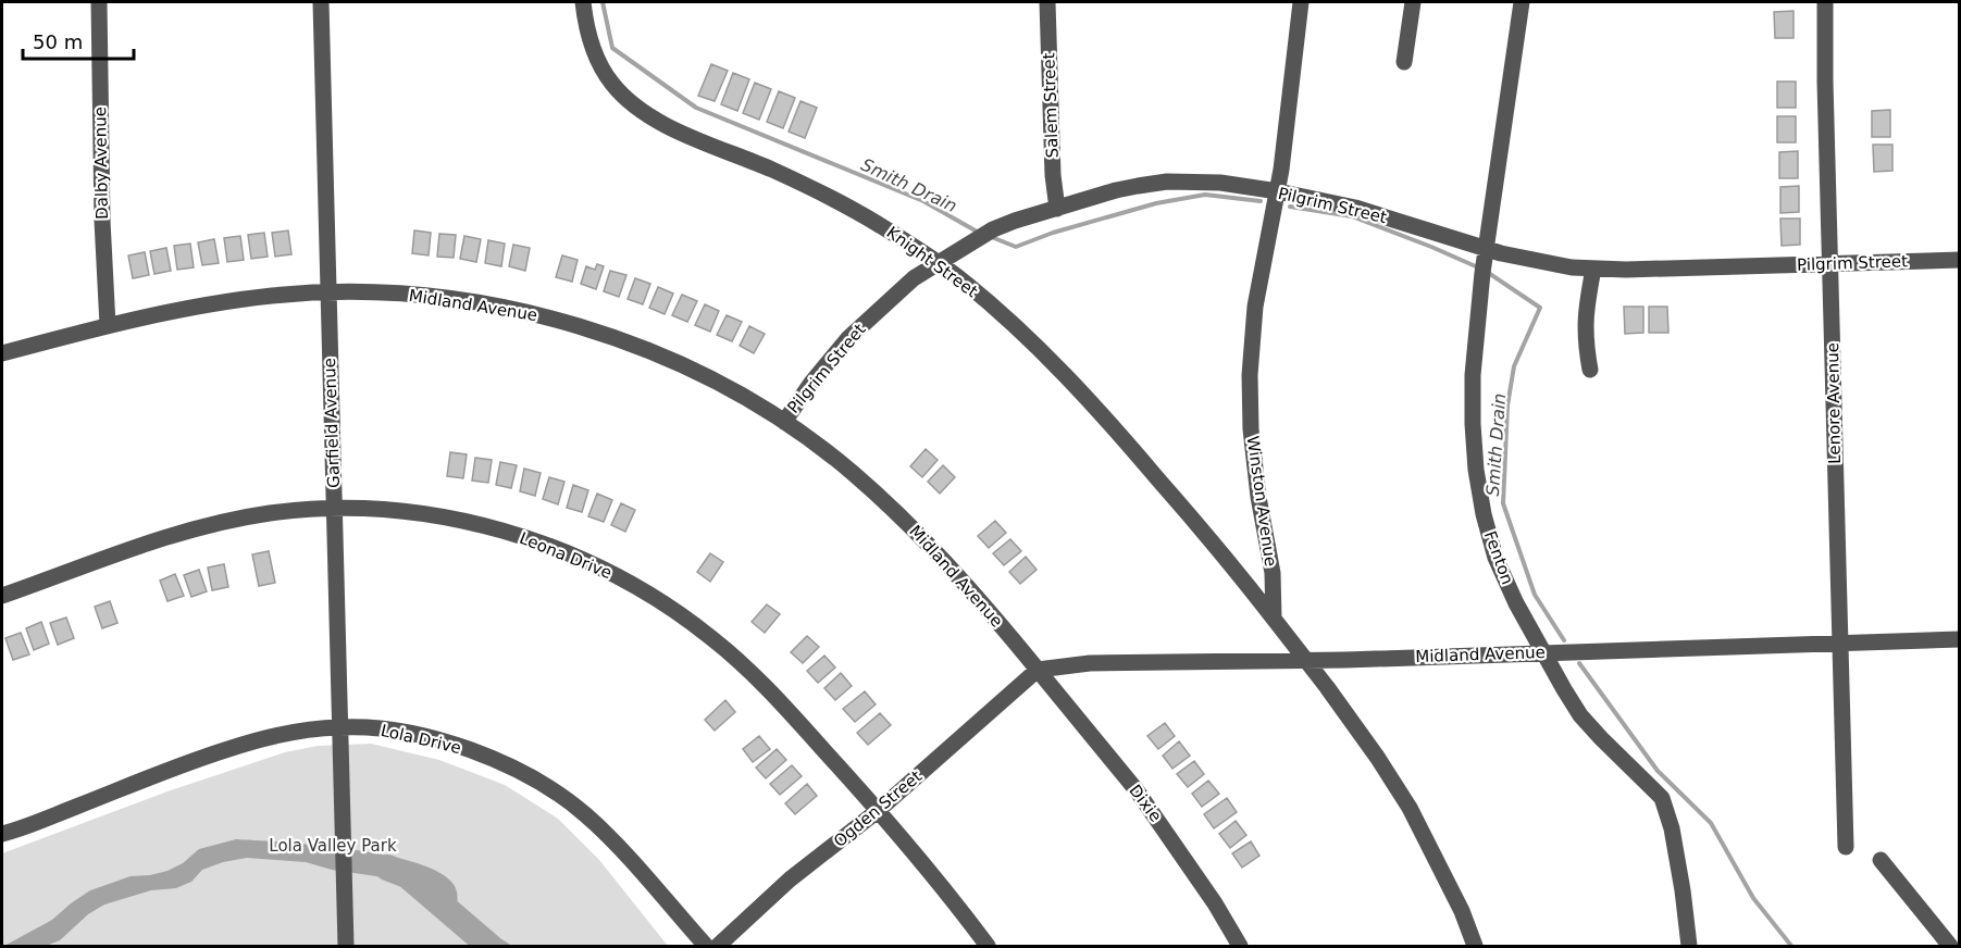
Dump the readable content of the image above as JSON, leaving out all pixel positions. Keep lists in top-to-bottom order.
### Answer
{
  "streets": {
    "street": [
      "Salem Street",
      "Dalby Avenue",
      "Pilgrim Street",
      "Knight Street",
      "Midland Avenue",
      "Lenore Avenue",
      "Garfield Avenue",
      "Winston Avenue",
      "Leona Drive",
      "Fenton",
      "Lola Drive",
      "Dixie",
      "Ogden Street"
    ]
  },
  "crossings": [
    ["Salem Street", "Pilgrim Street"],
    ["Dalby Avenue", "Midland Avenue"],
    ["Pilgrim Street", "Knight Street"],
    ["Pilgrim Street", "Midland Avenue"],
    ["Pilgrim Street", "Lenore Avenue"],
    ["Pilgrim Street", "Winston Avenue"],
    ["Pilgrim Street", "Fenton"],
    ["Knight Street", "Winston Avenue"],
    ["Midland Avenue", "Lenore Avenue"],
    ["Midland Avenue", "Garfield Avenue"],
    ["Midland Avenue", "Fenton"],
    ["Midland Avenue", "Dixie"],
    ["Midland Avenue", "Ogden Street"],
    ["Garfield Avenue", "Leona Drive"],
    ["Garfield Avenue", "Lola Drive"],
    ["Leona Drive", "Ogden Street"],
    ["Dixie", "Ogden Street"]
  ],
  "water": ["Smith Drain"],
  "parks": ["Lola Valley Park"],
  "scale_bar": "50 m"
}
